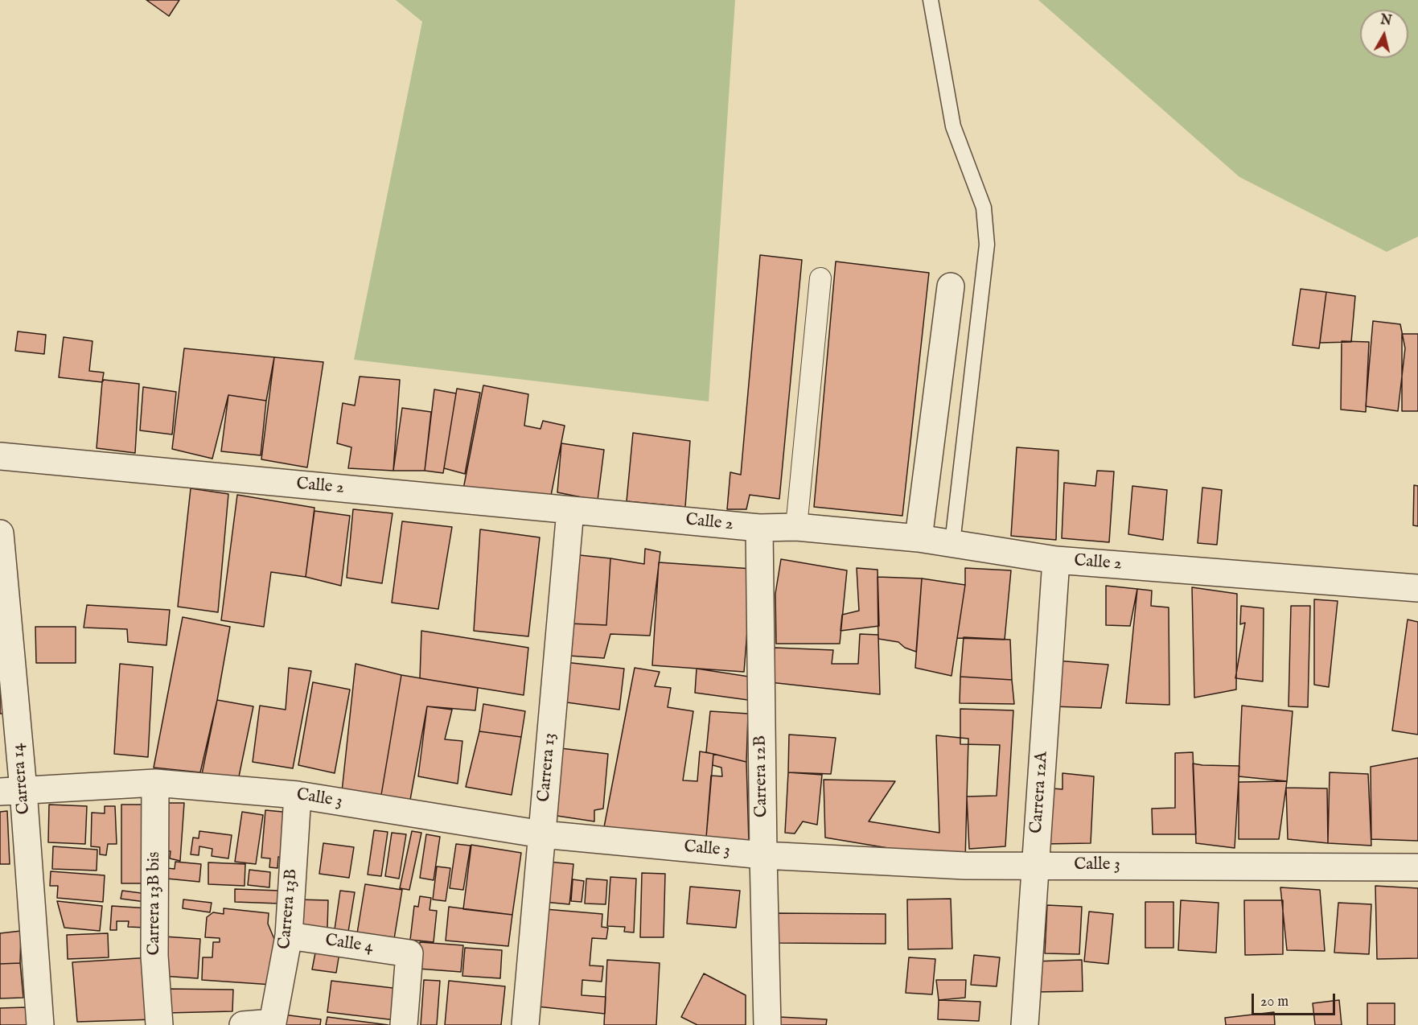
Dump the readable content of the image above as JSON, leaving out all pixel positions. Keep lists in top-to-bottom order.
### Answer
{
  "streets": {
    "street": [
      "Calle 2",
      "Carrera 13",
      "Carrera 12B",
      "Carrera 14",
      "Carrera 12A",
      "Calle 3",
      "Carrera 13B bis",
      "Carrera 13B",
      "Calle 4"
    ]
  },
  "crossings": [
    ["Calle 2", "Carrera 13"],
    ["Calle 2", "Carrera 12B"],
    ["Calle 2", "Carrera 12A"],
    ["Carrera 13", "Calle 3"],
    ["Carrera 12B", "Calle 3"],
    ["Carrera 14", "Calle 3"],
    ["Carrera 12A", "Calle 3"],
    ["Calle 3", "Carrera 13B bis"],
    ["Calle 3", "Carrera 13B"],
    ["Carrera 13B", "Calle 4"]
  ],
  "scale_bar": "20 m",
  "north": "top"
}
